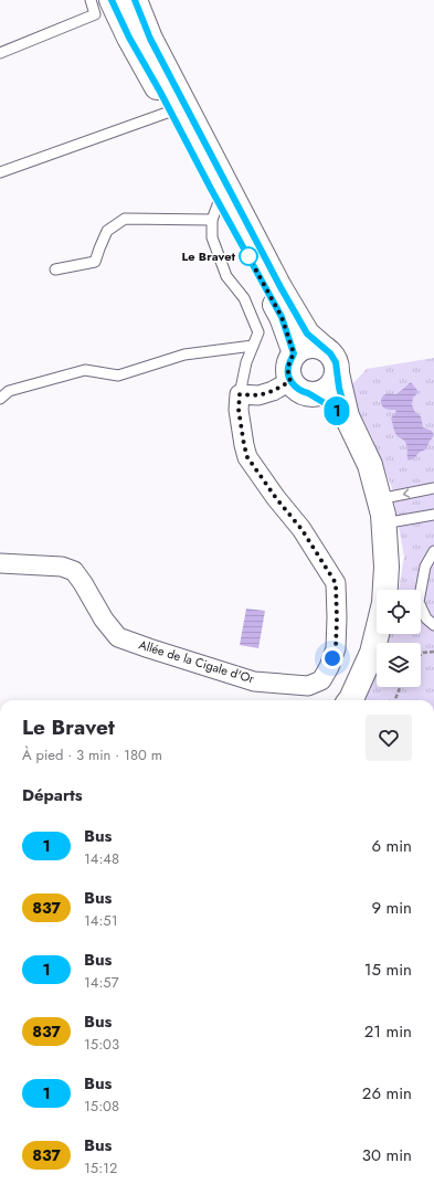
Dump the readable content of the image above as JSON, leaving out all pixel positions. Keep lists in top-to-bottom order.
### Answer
{
  "streets": {
    "street": ["Allée de la Cigale d'Or"]
  },
  "places": ["Le Bravet"],
  "lines": ["bus line 1"],
  "page": {
    "on_map": "1",
    "heading": [
      ["Le Bravet", "À pied · 3 min · 180 m"],
      "Départs"
    ],
    "list": [
      {
        "mark": "1",
        "name": "Bus",
        "note": "14:48",
        "value": "6 min"
      },
      {
        "mark": "837",
        "name": "Bus",
        "note": "14:51",
        "value": "9 min"
      },
      {
        "mark": "1",
        "name": "Bus",
        "note": "14:57",
        "value": "15 min"
      },
      {
        "mark": "837",
        "name": "Bus",
        "note": "15:03",
        "value": "21 min"
      },
      {
        "mark": "1",
        "name": "Bus",
        "note": "15:08",
        "value": "26 min"
      },
      {
        "mark": "837",
        "name": "Bus",
        "note": "15:12",
        "value": "30 min"
      }
    ]
  }
}
